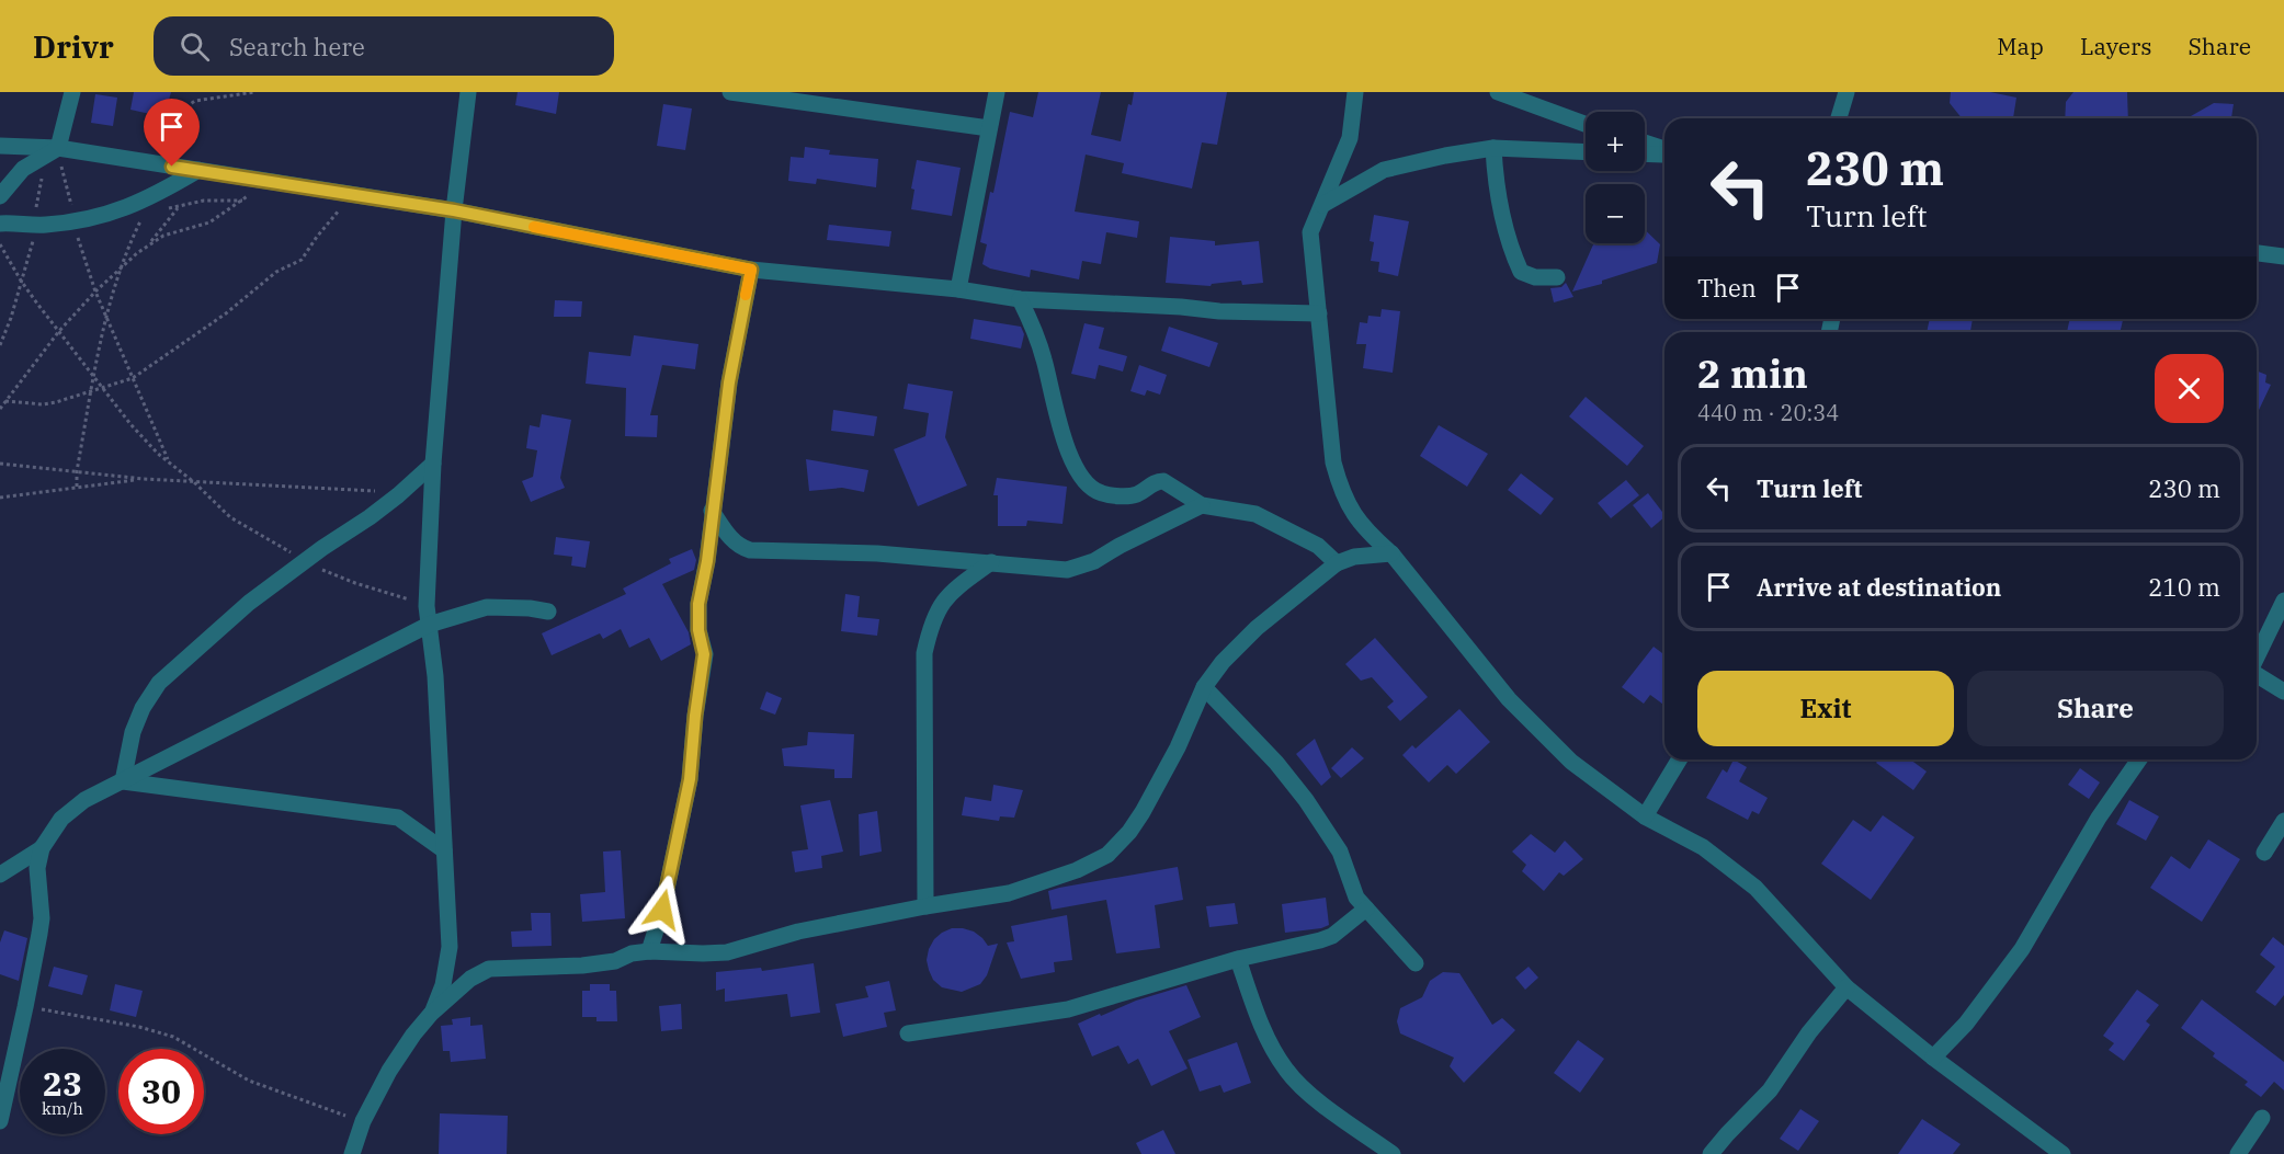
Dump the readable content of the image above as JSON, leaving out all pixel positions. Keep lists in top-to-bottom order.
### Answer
{
  "page": {
    "header": "Drivr",
    "search": "Search here",
    "nav": ["Map", "Layers", "Share"],
    "map_buttons": ["+", "−"],
    "turn": ["230 m", "Turn left"],
    "then": "Then",
    "heading": ["2 min", "440 m · 20:34"],
    "list": [
      {
        "name": "Turn left",
        "value": "230 m"
      },
      {
        "name": "Arrive at destination",
        "value": "210 m"
      }
    ],
    "buttons": ["Exit", "Share"],
    "speed": "23 km/h",
    "limit": "30"
  }
}
